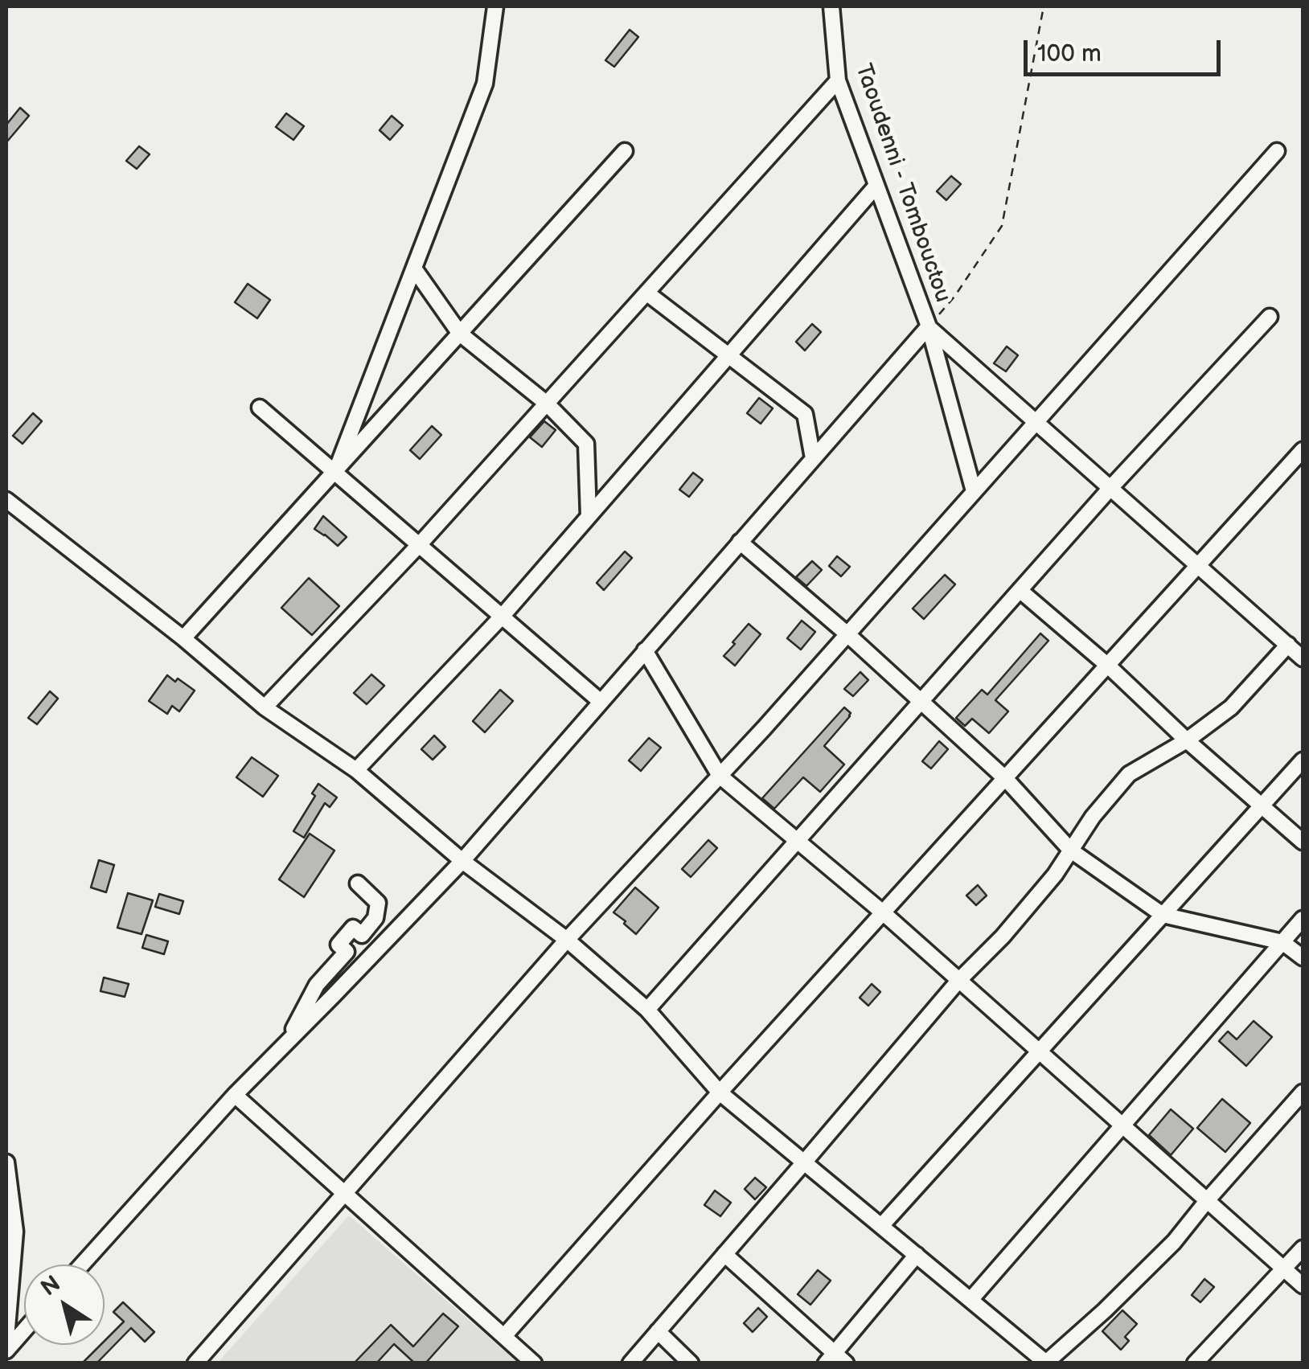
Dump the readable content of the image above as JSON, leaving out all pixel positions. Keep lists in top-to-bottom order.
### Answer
{
  "streets": {
    "street": ["Taoudenni - Tombouctou"]
  },
  "scale_bar": "100 m",
  "north": "top left"
}
